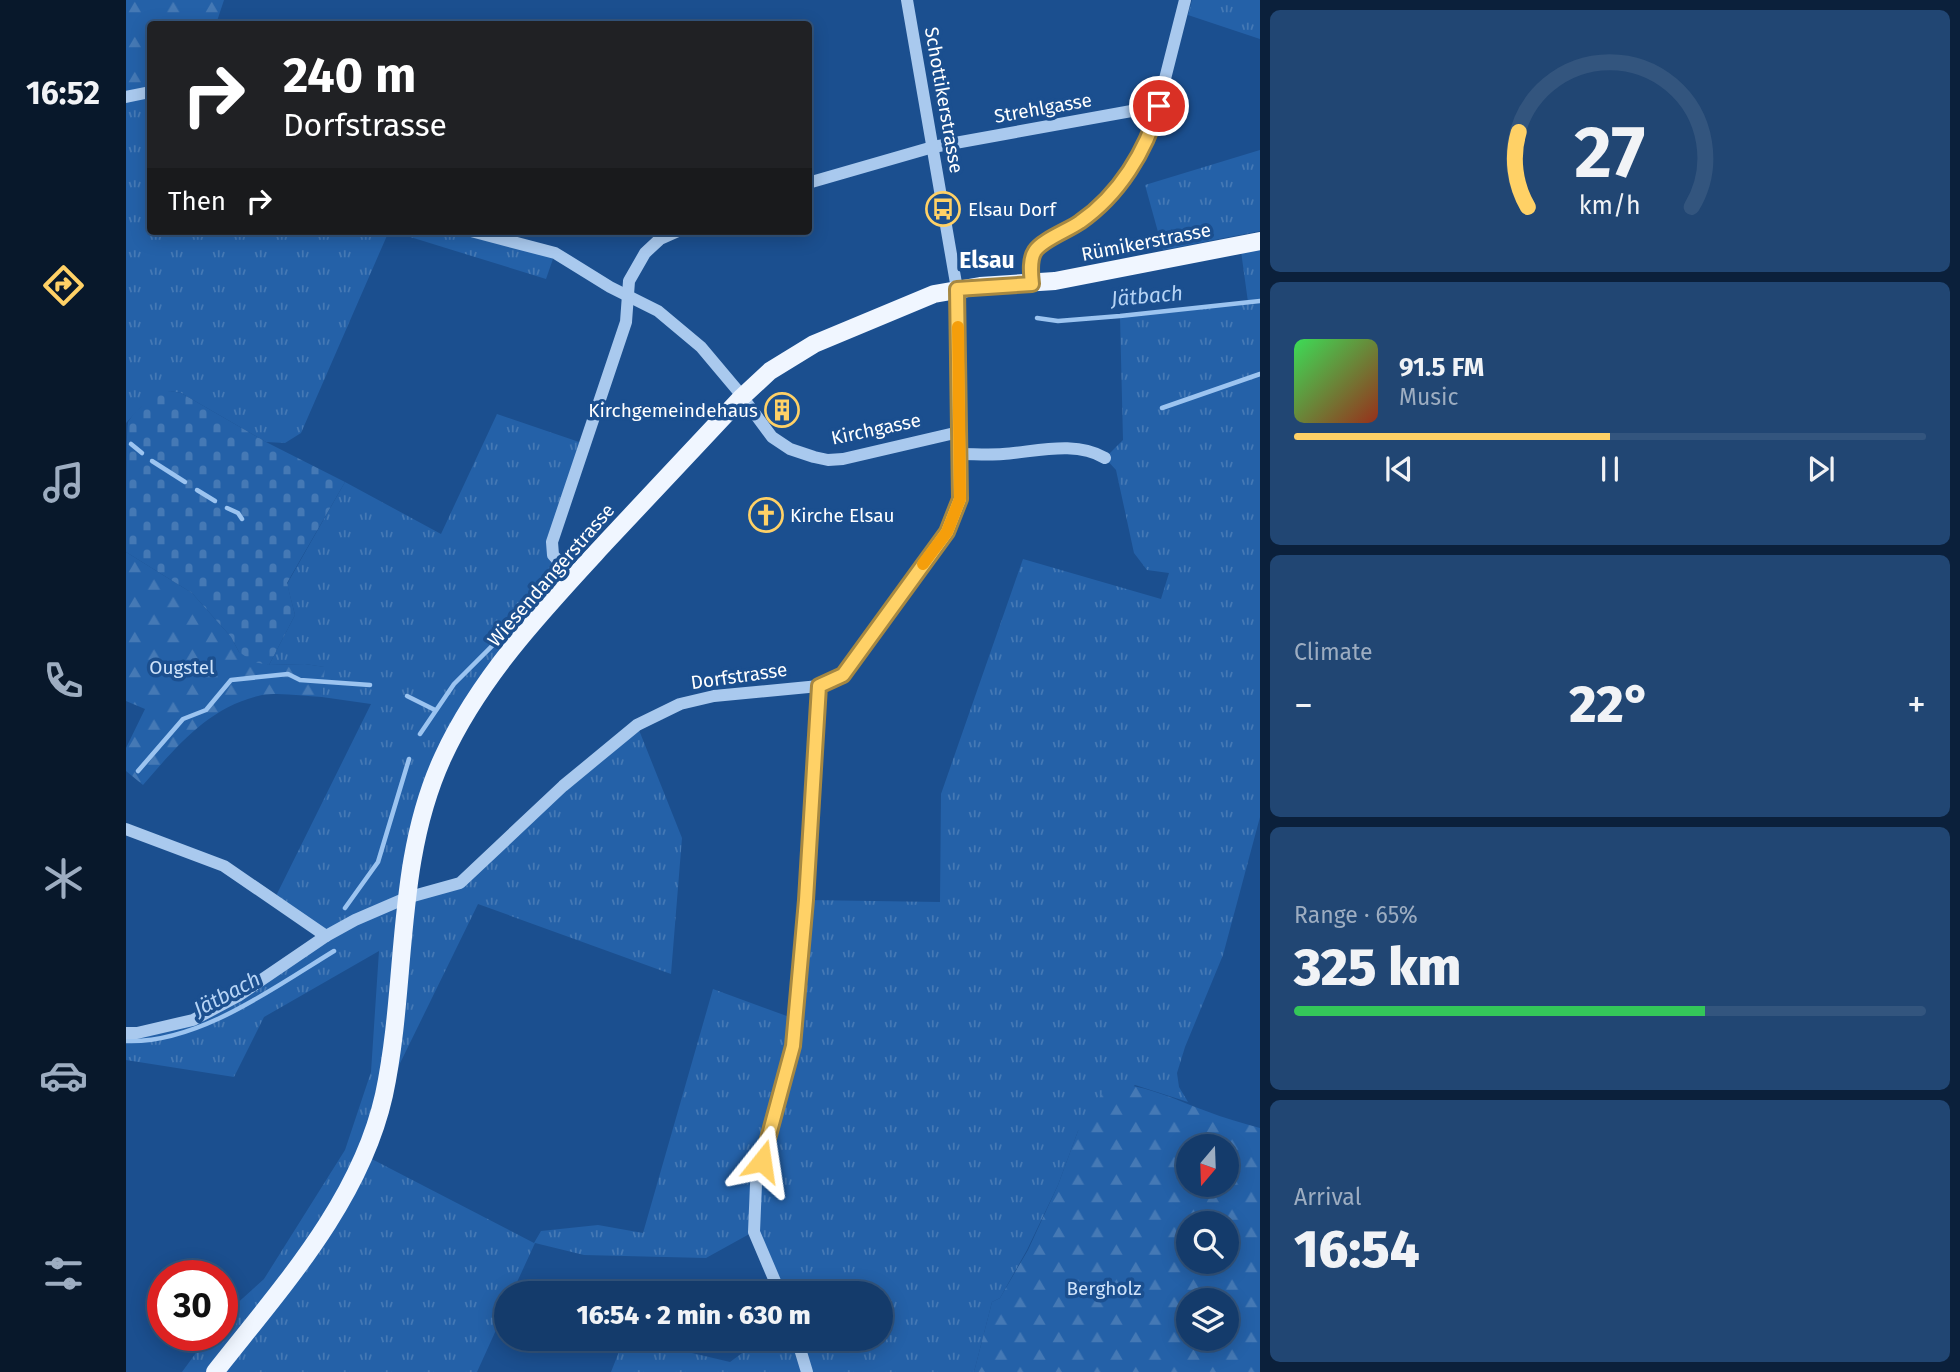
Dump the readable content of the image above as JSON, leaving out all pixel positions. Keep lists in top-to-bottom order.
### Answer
{
  "streets": {
    "main road": ["Rümikerstrasse", "Wiesendangerstrasse"],
    "street": [
      "Schottikerstrasse",
      "Strehlgasse",
      "Kirchgasse",
      "Dorfstrasse"
    ]
  },
  "crossings": [
    ["Schottikerstrasse", "Strehlgasse"],
    ["Schottikerstrasse", "Rümikerstrasse"],
    ["Schottikerstrasse", "Wiesendangerstrasse"],
    ["Schottikerstrasse", "Dorfstrasse"],
    ["Rümikerstrasse", "Wiesendangerstrasse"],
    ["Rümikerstrasse", "Dorfstrasse"],
    ["Kirchgasse", "Wiesendangerstrasse"],
    ["Kirchgasse", "Dorfstrasse"],
    ["Wiesendangerstrasse", "Dorfstrasse"]
  ],
  "districts": ["Elsau"],
  "water": ["Jätbach"],
  "parks": ["Ougstel", "Bergholz"],
  "places": {
    "bus stop": ["Elsau Dorf"],
    "building": ["Kirchgemeindehaus"],
    "church": ["Kirche Elsau"]
  },
  "north": "bottom",
  "page": {
    "tabs": "16:52",
    "turn": ["240 m", "Dorfstrasse"],
    "then": "Then",
    "song": ["91.5 FM", "Music"],
    "tile": [
      "Climate",
      ["Range · 65%", "325 km"],
      ["Arrival", "16:54"]
    ],
    "heat": ["−", "22°", "+"],
    "limit": "30",
    "trip": "16:54 · 2 min · 630 m",
    "gauge": ["27", "km/h"]
  }
}
